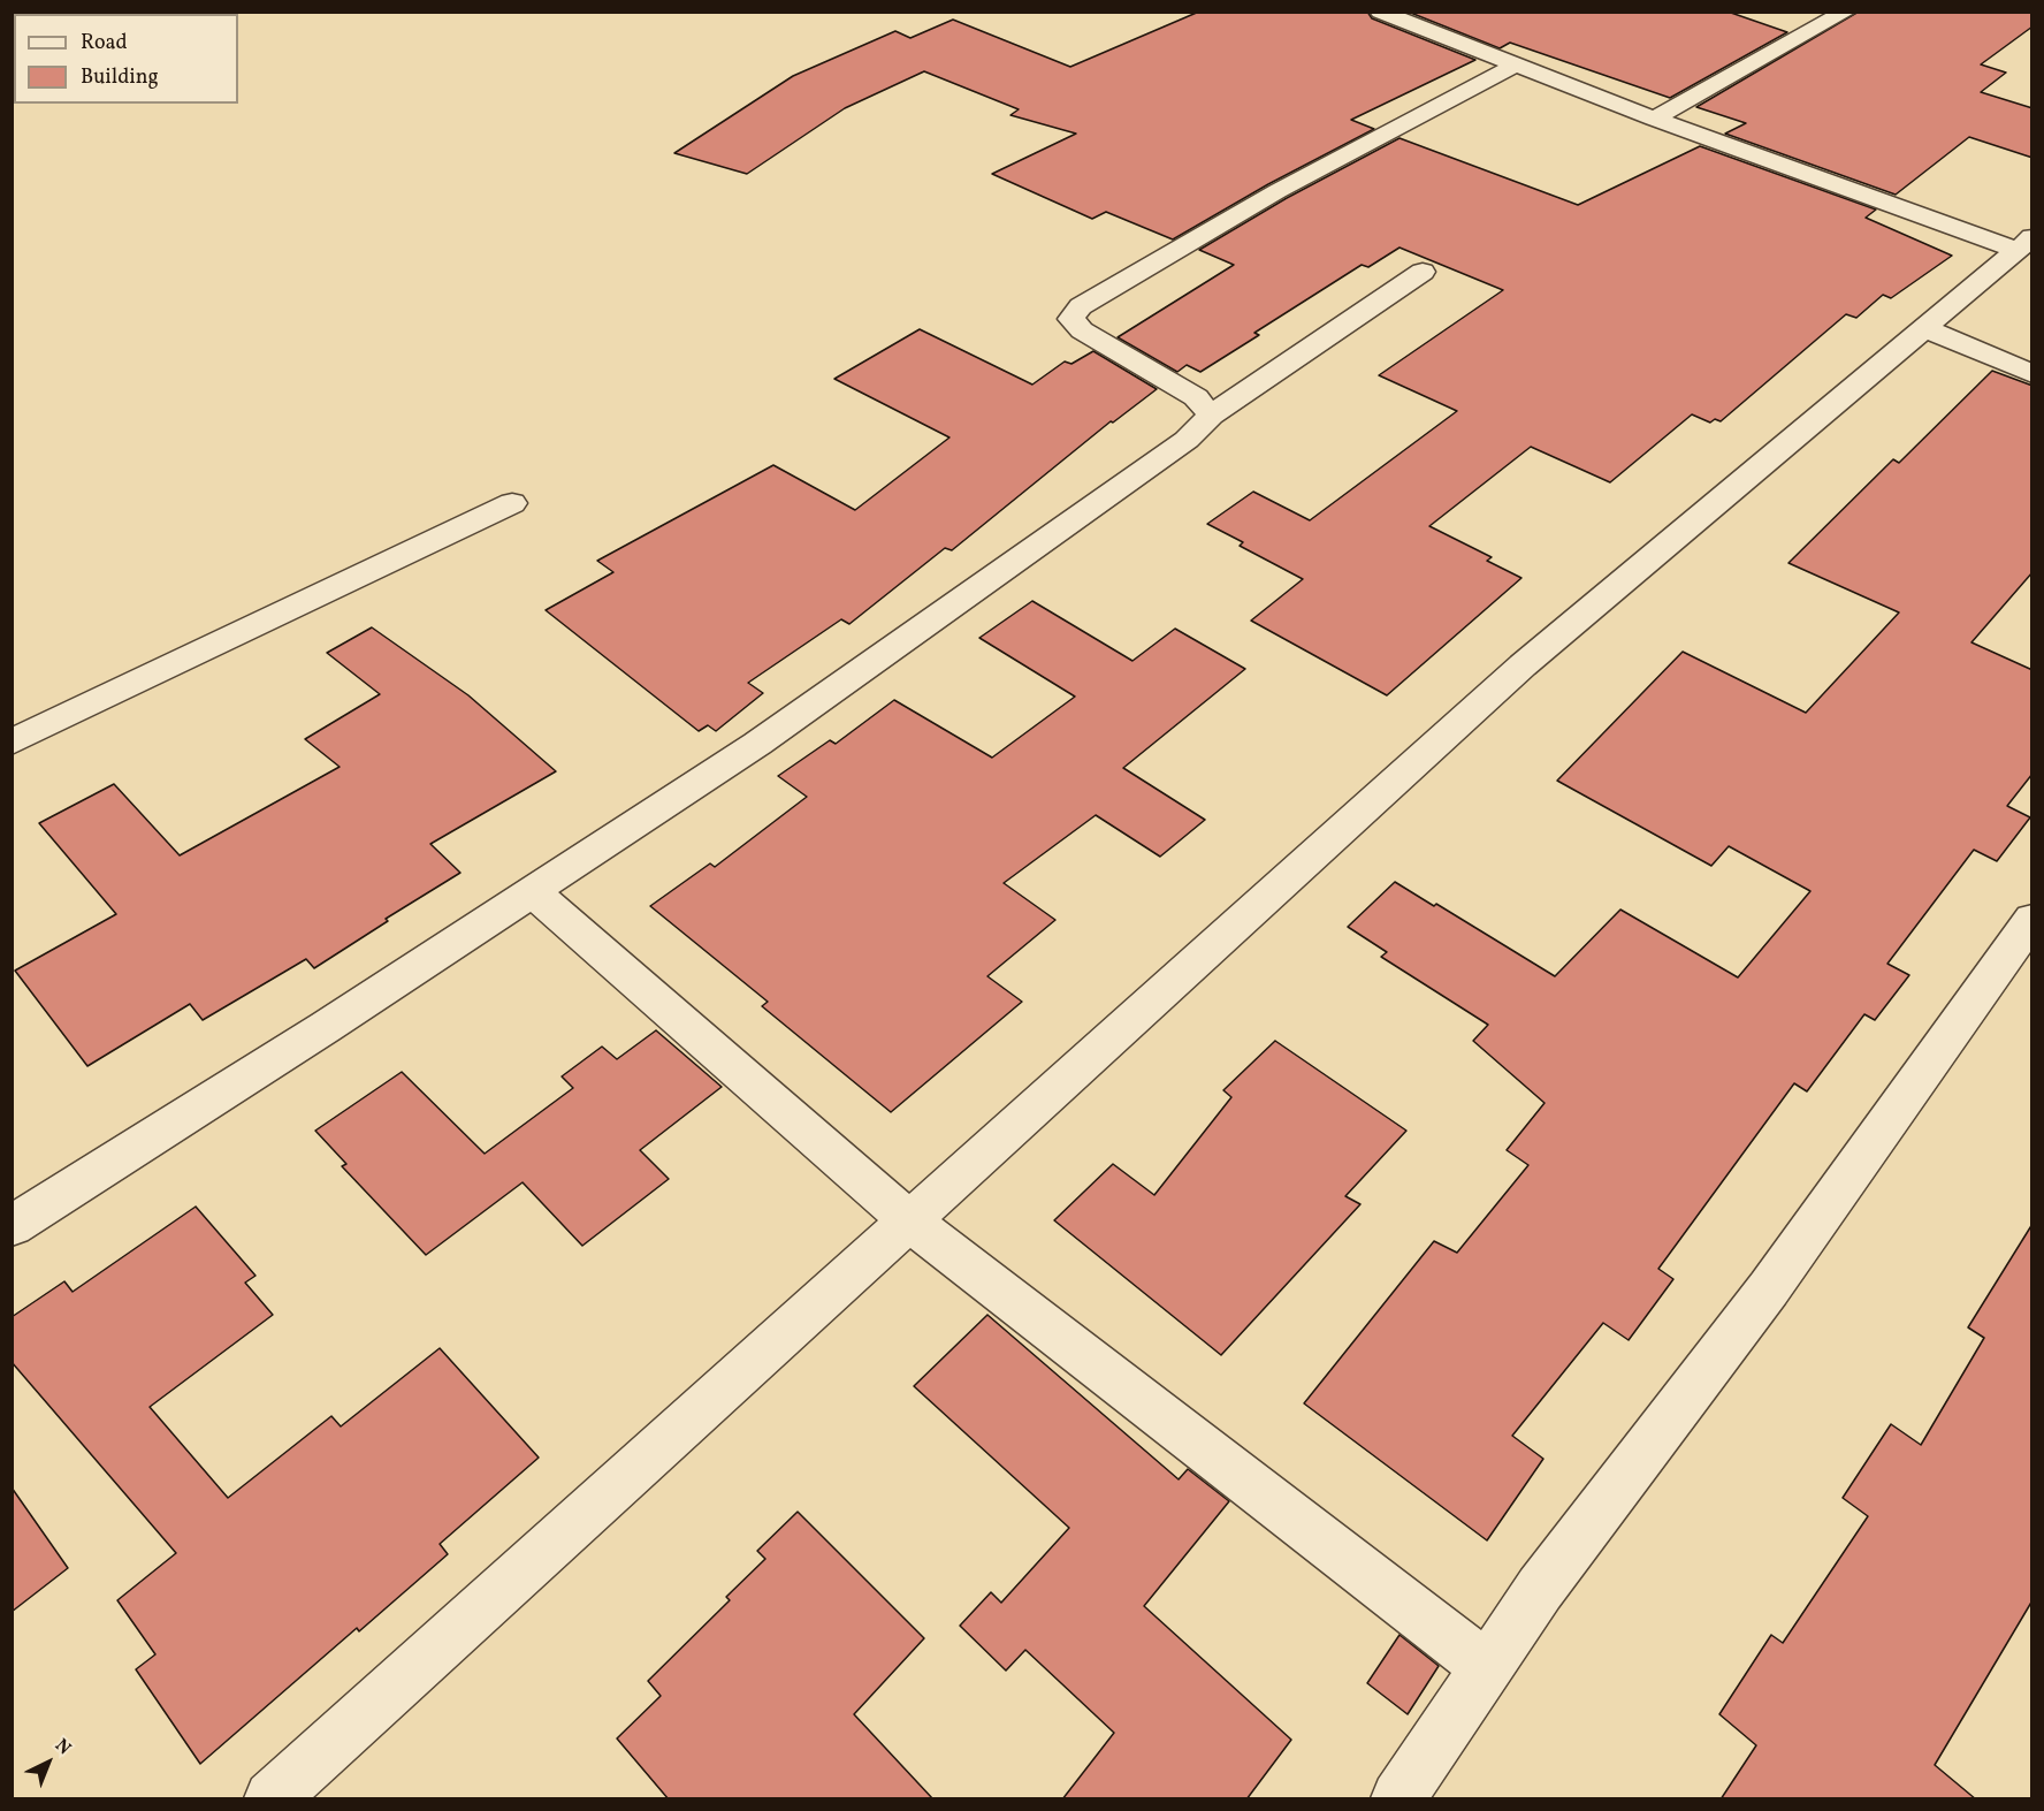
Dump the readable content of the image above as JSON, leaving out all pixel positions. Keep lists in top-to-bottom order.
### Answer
{
  "legend": ["Road", "Building"],
  "north": "top right"
}
